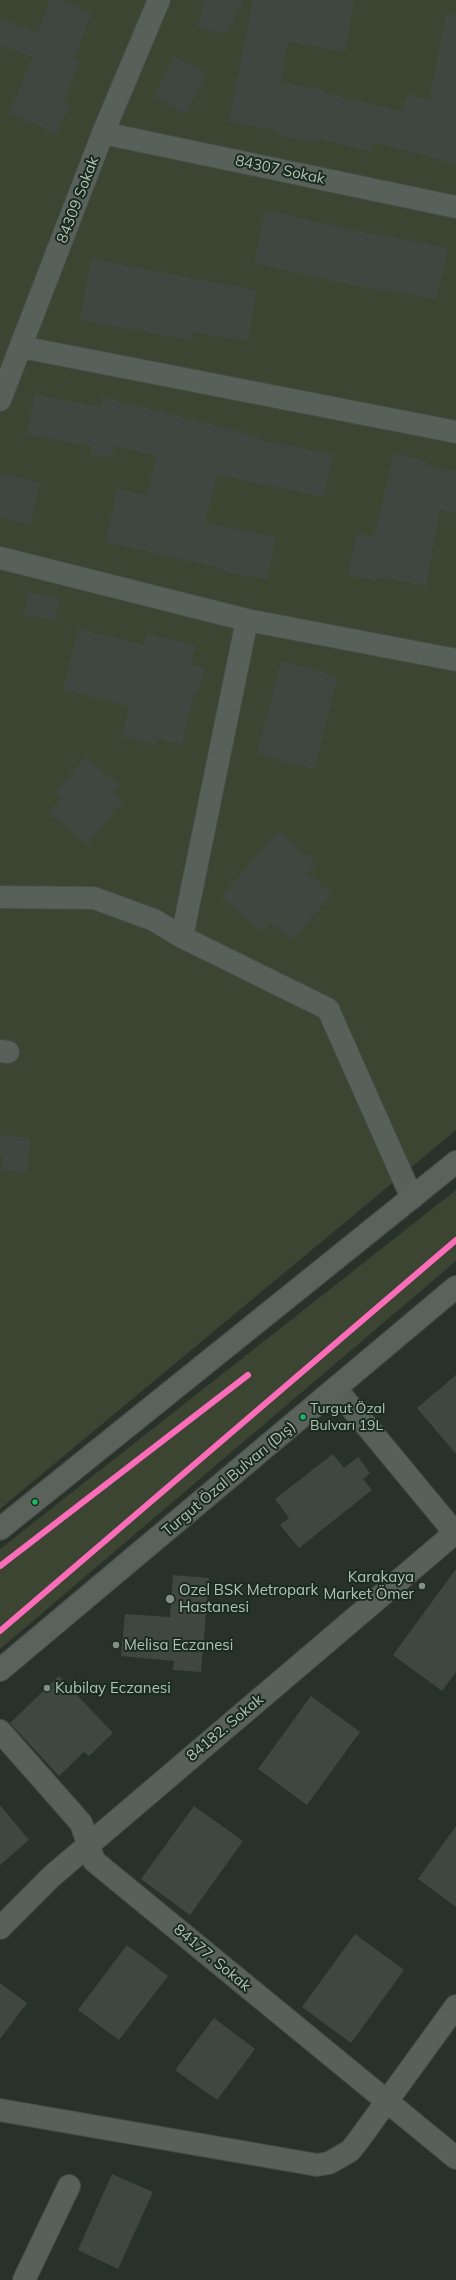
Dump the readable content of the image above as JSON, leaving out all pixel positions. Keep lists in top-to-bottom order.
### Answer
{
  "streets": {
    "main road": ["Turgut Özal Bulvarı (Dış)"],
    "street": [
      "84307 Sokak",
      "84309 Sokak",
      "84182. Sokak",
      "84177. Sokak"
    ]
  },
  "crossings": [
    ["84307 Sokak", "84309 Sokak"],
    ["84182. Sokak", "84177. Sokak"]
  ],
  "places": [
    "Turgut Özal Bulvarı 19L",
    "Karakaya Market Ömer",
    "Ozel BSK Metropark Hastanesi",
    "Melisa Eczanesi",
    "Kubilay Eczanesi"
  ]
}
